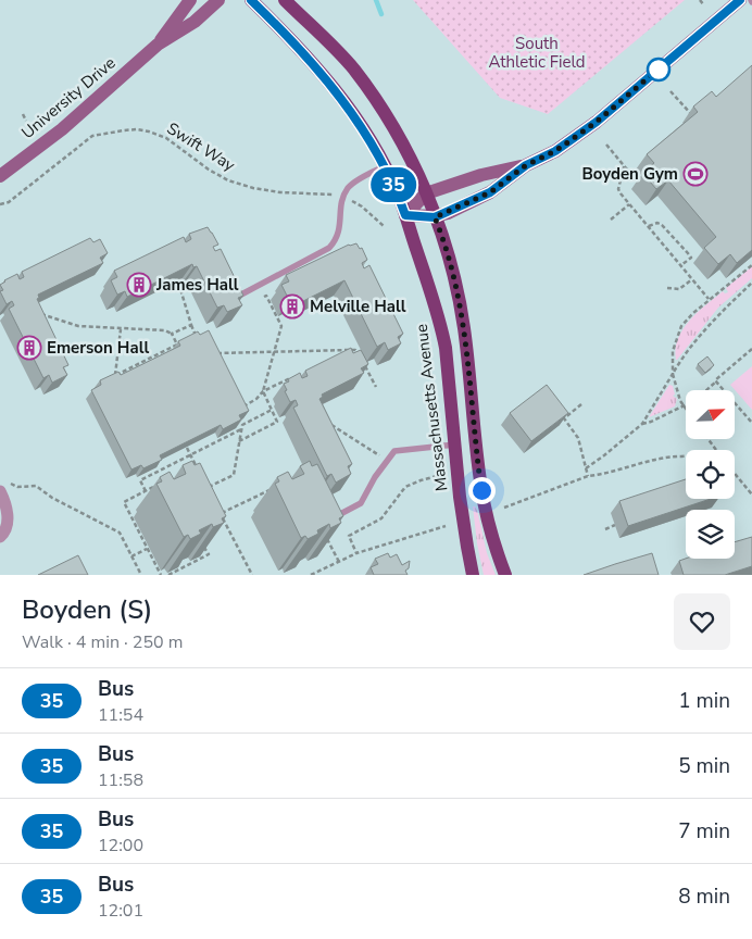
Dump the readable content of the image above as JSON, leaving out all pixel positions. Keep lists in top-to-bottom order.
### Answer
{
  "streets": {
    "main road": ["University Drive", "Massachusetts Avenue"],
    "path": ["Swift Way"]
  },
  "parks": ["South Athletic Field"],
  "places": {
    "sports": ["Boyden Gym"],
    "building": ["James Hall", "Melville Hall", "Emerson Hall"]
  },
  "lines": ["bus line 35"],
  "north": "top right",
  "page": {
    "on_map": "35",
    "heading": ["Boyden (S)", "Walk · 4 min · 250 m"],
    "list": [
      {
        "mark": "35",
        "name": "Bus",
        "note": "11:54",
        "value": "1 min"
      },
      {
        "mark": "35",
        "name": "Bus",
        "note": "11:58",
        "value": "5 min"
      },
      {
        "mark": "35",
        "name": "Bus",
        "note": "12:00",
        "value": "7 min"
      },
      {
        "mark": "35",
        "name": "Bus",
        "note": "12:01",
        "value": "8 min"
      }
    ]
  }
}
